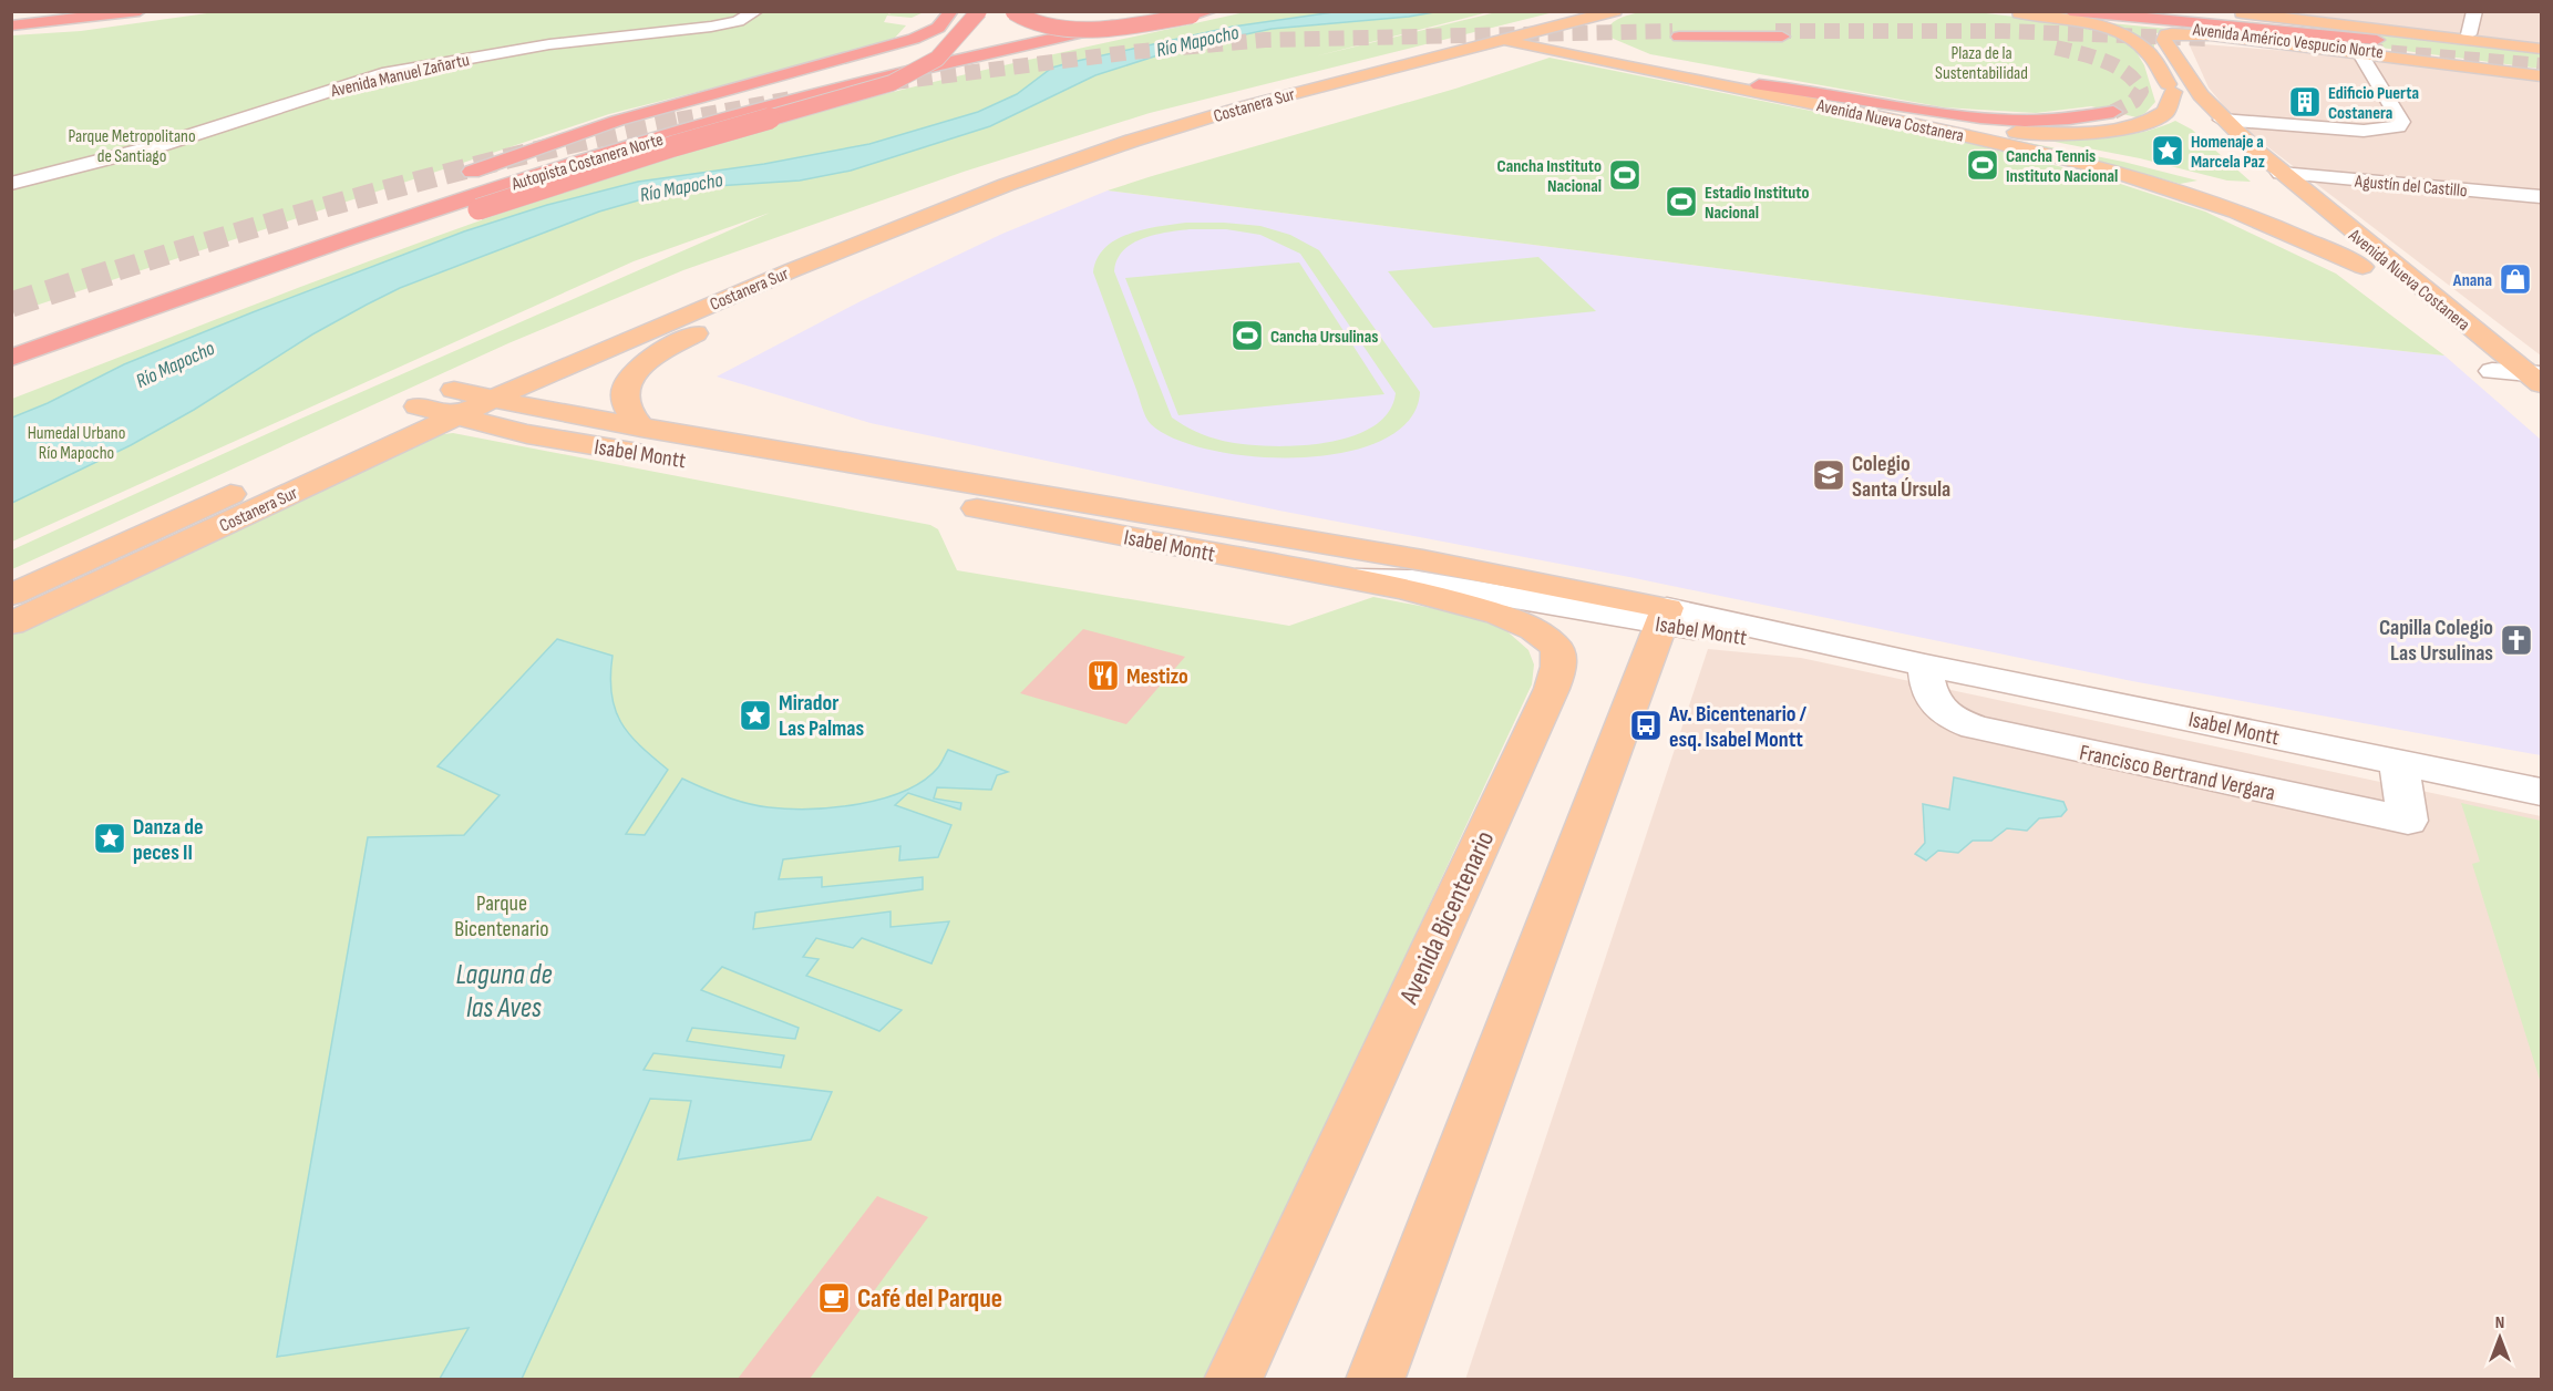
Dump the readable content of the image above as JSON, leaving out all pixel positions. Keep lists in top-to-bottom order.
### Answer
{
  "streets": {
    "highway": ["Autopista Costanera Norte"],
    "main road": [
      "Avenida Américo Vespucio Norte",
      "Costanera Sur",
      "Avenida Nueva Costanera",
      "Isabel Montt",
      "Avenida Bicentenario"
    ],
    "street": ["Avenida Manuel Zañartu", "Agustín del Castillo", "Francisco Bertrand Vergara"]
  },
  "crossings": [
    ["Avenida Américo Vespucio Norte", "Avenida Nueva Costanera"],
    ["Costanera Sur", "Avenida Nueva Costanera"],
    ["Costanera Sur", "Isabel Montt"],
    ["Avenida Nueva Costanera", "Agustín del Castillo"],
    ["Isabel Montt", "Francisco Bertrand Vergara"],
    ["Isabel Montt", "Avenida Bicentenario"]
  ],
  "water": ["Río Mapocho", "Laguna de las Aves"],
  "parks": [
    "Plaza de la Sustentabilidad",
    "Parque Metropolitano de Santiago",
    "Humedal Urbano Río Mapocho",
    "Parque Bicentenario"
  ],
  "places": {
    "building": ["Edificio Puerta Costanera"],
    "place": ["Homenaje a Marcela Paz", "Mirador Las Palmas", "Danza de peces II"],
    "sports": [
      "Cancha Tennis Instituto Nacional",
      "Cancha Instituto Nacional",
      "Estadio Instituto Nacional",
      "Cancha Ursulinas"
    ],
    "shop": ["Anana"],
    "school or university": ["Colegio Santa Úrsula"],
    "church": ["Capilla Colegio Las Ursulinas"],
    "restaurant": ["Mestizo"],
    "bus stop": ["Av. Bicentenario / esq. Isabel Montt"],
    "cafe": ["Café del Parque"]
  },
  "north": "top"
}
